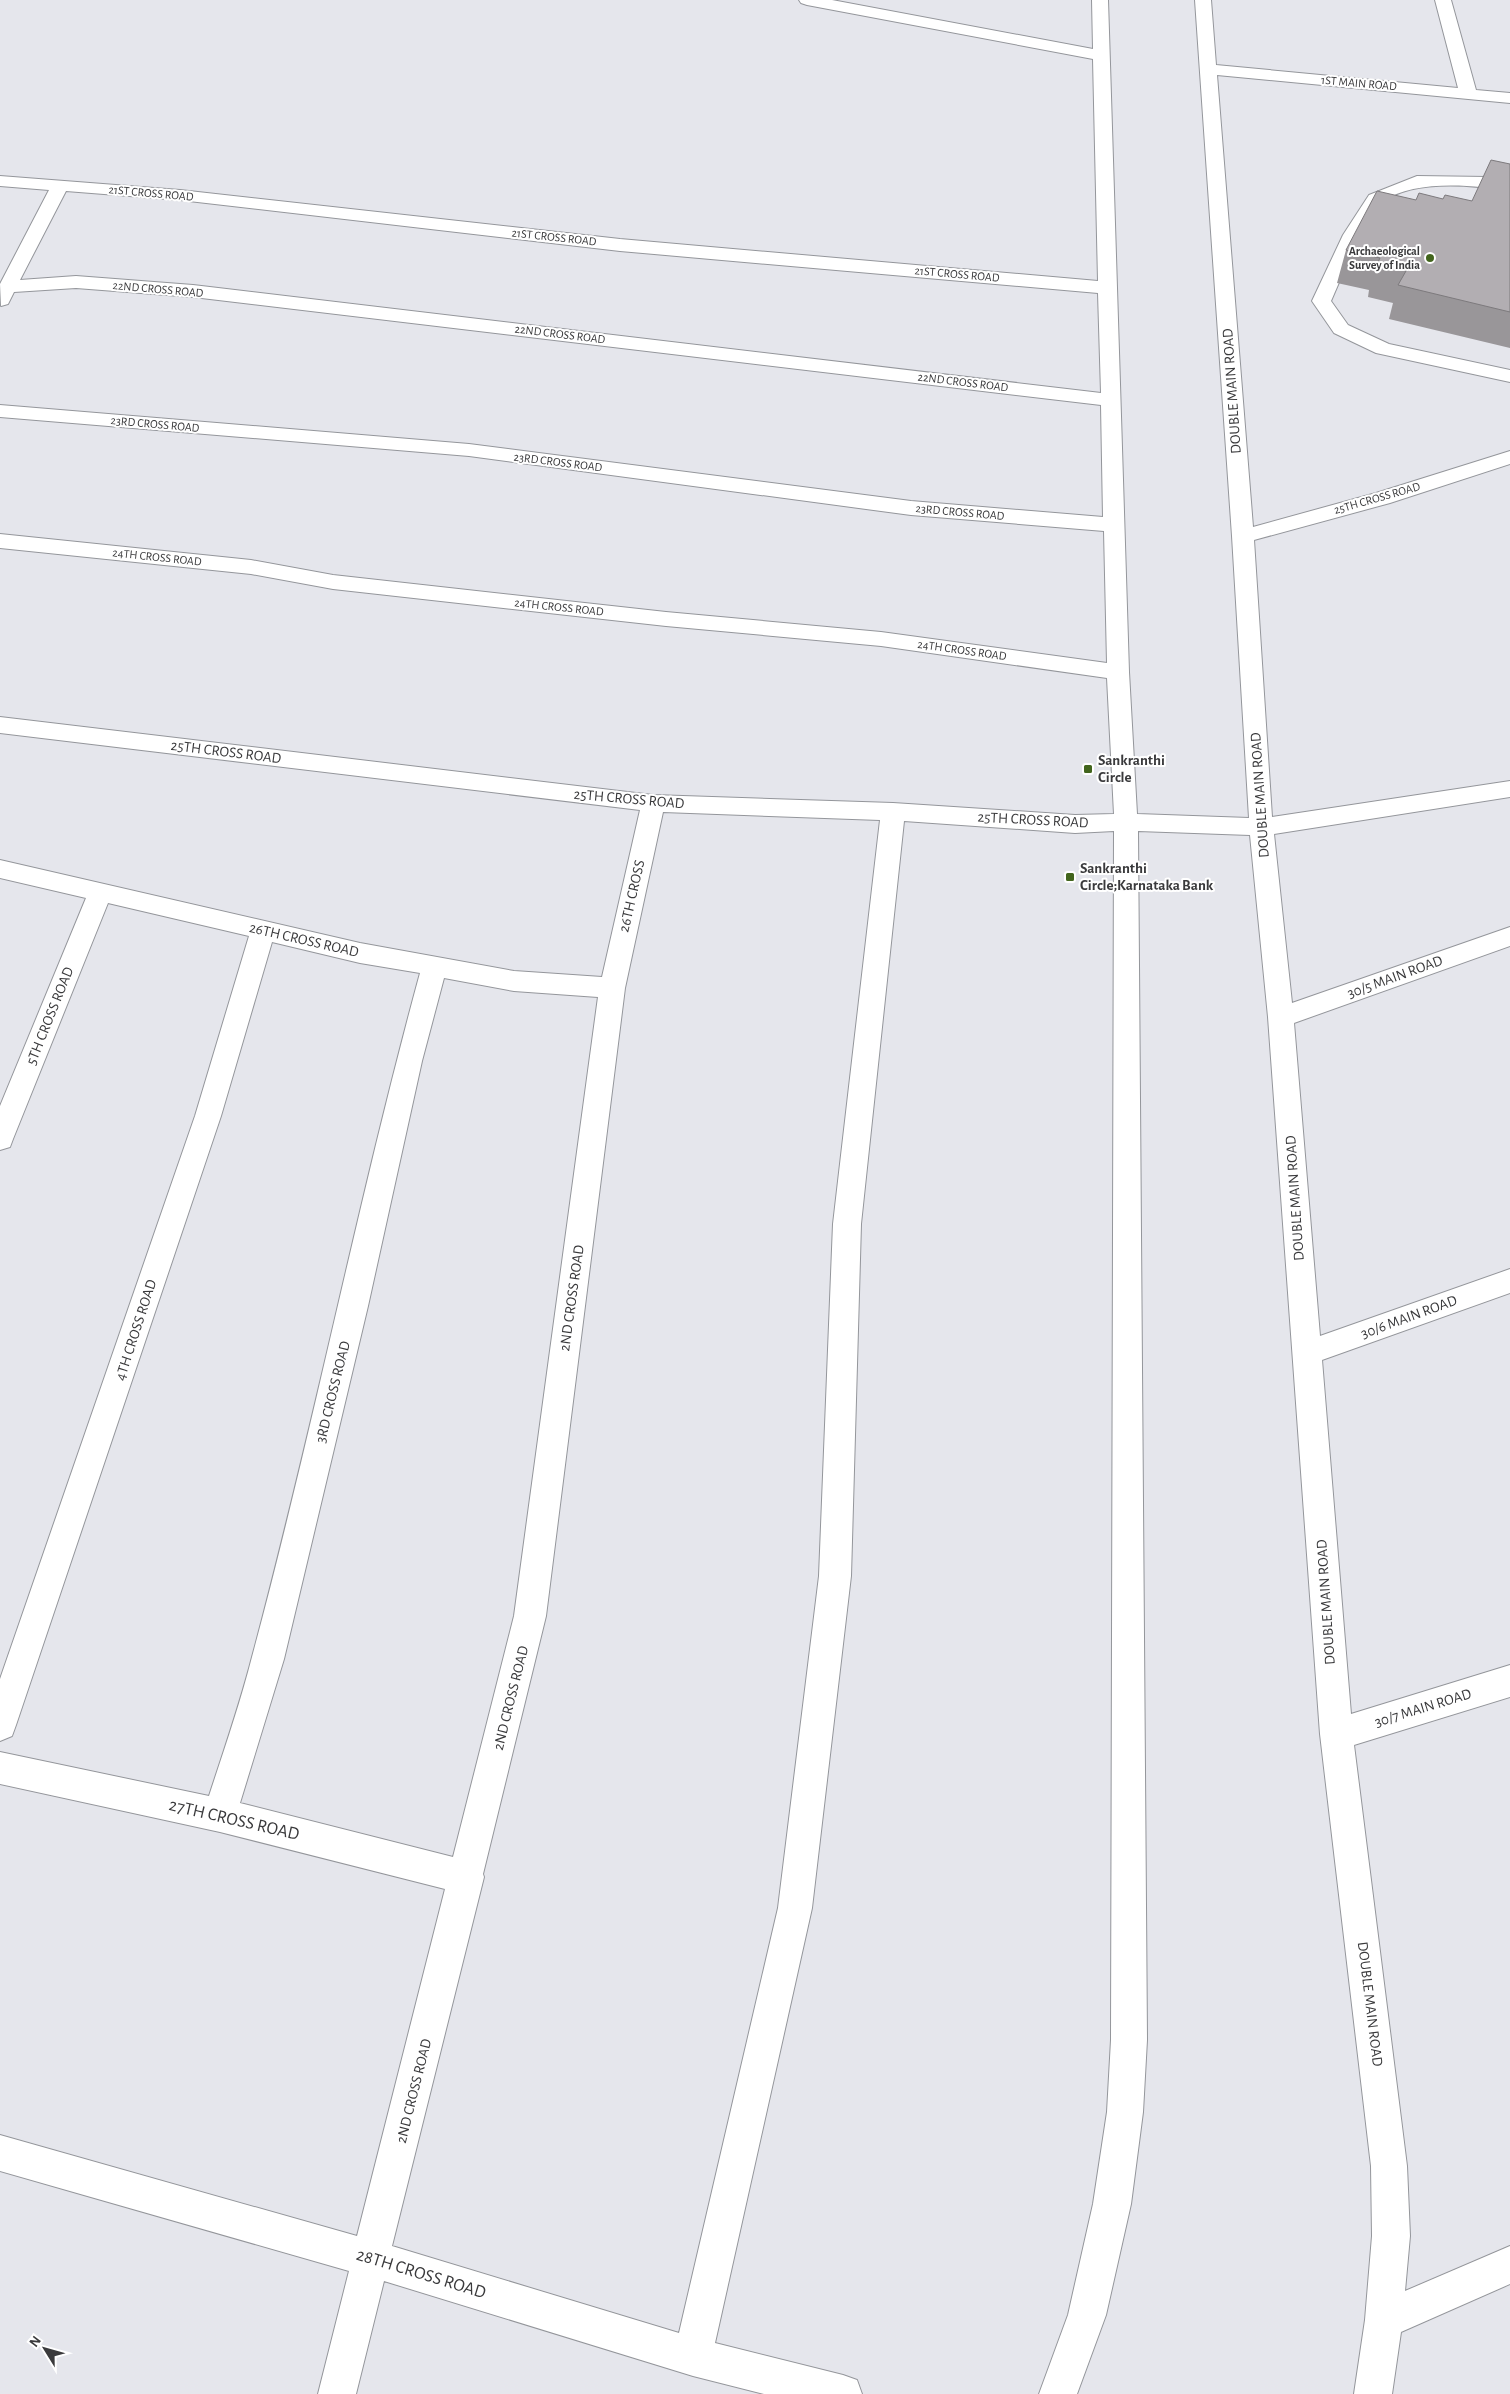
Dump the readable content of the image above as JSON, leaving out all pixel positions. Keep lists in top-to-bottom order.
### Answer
{
  "streets": {
    "street": [
      "1ST MAIN ROAD",
      "21ST CROSS ROAD",
      "22ND CROSS ROAD",
      "DOUBLE MAIN ROAD",
      "23RD CROSS ROAD",
      "25TH CROSS ROAD",
      "24TH CROSS ROAD",
      "26TH CROSS",
      "26TH CROSS ROAD",
      "30/5 MAIN ROAD",
      "5TH CROSS ROAD",
      "2ND CROSS ROAD",
      "30/6 MAIN ROAD",
      "4TH CROSS ROAD",
      "3RD CROSS ROAD",
      "30/7 MAIN ROAD",
      "27TH CROSS ROAD",
      "28TH CROSS ROAD"
    ]
  },
  "crossings": [
    ["1ST MAIN ROAD", "DOUBLE MAIN ROAD"],
    ["DOUBLE MAIN ROAD", "25TH CROSS ROAD"],
    ["DOUBLE MAIN ROAD", "30/5 MAIN ROAD"],
    ["DOUBLE MAIN ROAD", "30/6 MAIN ROAD"],
    ["DOUBLE MAIN ROAD", "30/7 MAIN ROAD"],
    ["25TH CROSS ROAD", "26TH CROSS"],
    ["26TH CROSS", "26TH CROSS ROAD"],
    ["26TH CROSS", "2ND CROSS ROAD"],
    ["26TH CROSS ROAD", "5TH CROSS ROAD"],
    ["26TH CROSS ROAD", "2ND CROSS ROAD"],
    ["26TH CROSS ROAD", "4TH CROSS ROAD"],
    ["26TH CROSS ROAD", "3RD CROSS ROAD"],
    ["2ND CROSS ROAD", "27TH CROSS ROAD"],
    ["2ND CROSS ROAD", "28TH CROSS ROAD"],
    ["3RD CROSS ROAD", "27TH CROSS ROAD"]
  ],
  "places": {
    "other": ["Archaeological Survey of India"],
    "transit": ["Sankranthi Circle", "Sankranthi Circle;Karnataka Bank"]
  },
  "north": "top left"
}
